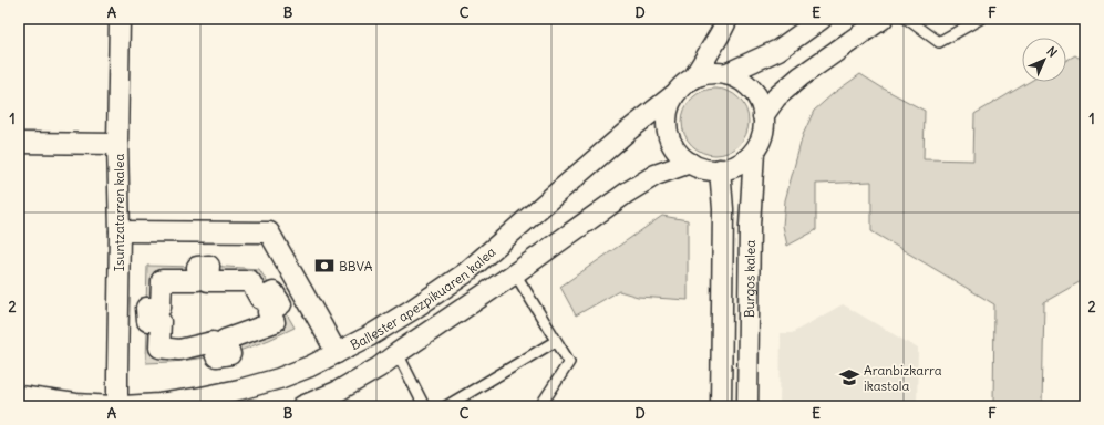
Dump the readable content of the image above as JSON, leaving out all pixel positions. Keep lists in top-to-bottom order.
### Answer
{
  "streets": {
    "street": ["Isuntzatarren kalea", "Burgos kalea", "Ballester apezpikuaren kalea"]
  },
  "crossings": [
    ["Burgos kalea", "Ballester apezpikuaren kalea"]
  ],
  "places": {
    "bank": ["BBVA"],
    "school or university": ["Aranbizkarra ikastola"]
  },
  "north": "top right",
  "grid": {
    "columns": [
      "A",
      "B",
      "C",
      "D",
      "E",
      "F"
    ],
    "rows": ["1", "2"]
  }
}
